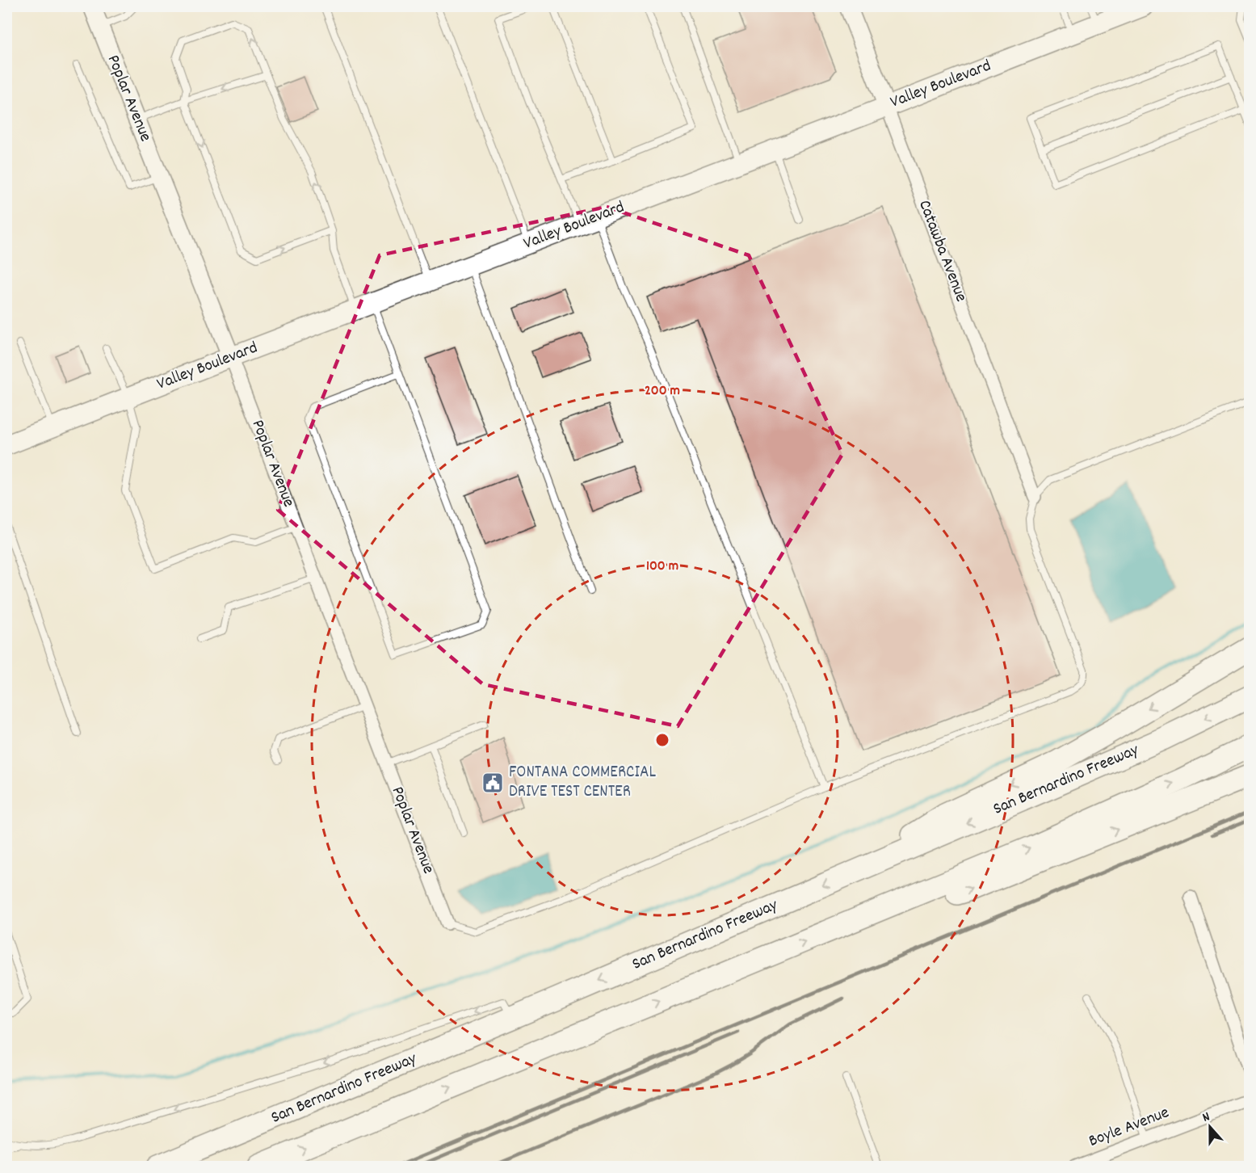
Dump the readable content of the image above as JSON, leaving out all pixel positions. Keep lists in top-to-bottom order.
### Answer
{
  "streets": {
    "highway": ["San Bernardino Freeway"],
    "main road": ["Valley Boulevard"],
    "street": ["Poplar Avenue", "Catawba Avenue", "Boyle Avenue"]
  },
  "crossings": [
    ["Valley Boulevard", "Poplar Avenue"],
    ["Valley Boulevard", "Catawba Avenue"]
  ],
  "places": {
    "public building": ["FONTANA COMMERCIAL DRIVE TEST CENTER"]
  },
  "north": "top",
  "rings": ["200 m", "100 m"]
}
